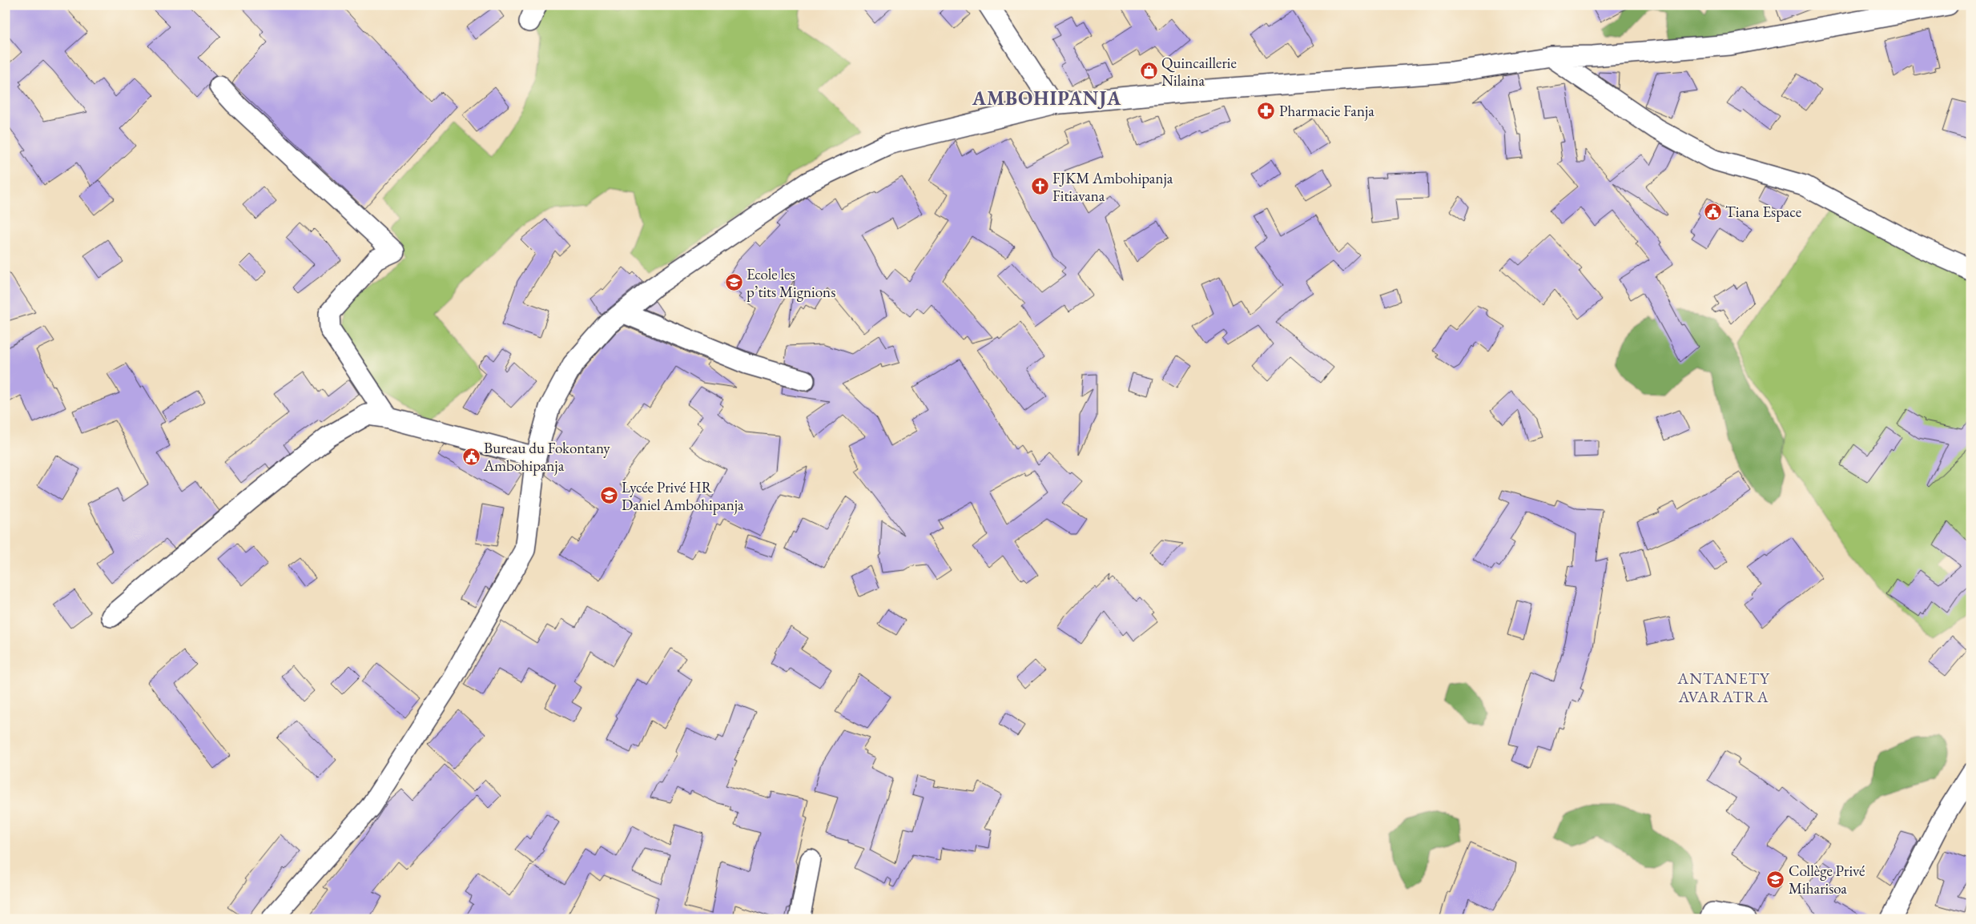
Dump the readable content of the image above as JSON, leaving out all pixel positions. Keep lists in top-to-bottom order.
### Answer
{
  "districts": ["AMBOHIPANJA", "ANTANETY AVARATRA"],
  "places": {
    "shop": ["Quincaillerie Nilaina"],
    "pharmacy": ["Pharmacie Fanja"],
    "church": ["FJKM Ambohipanja Fitiavana"],
    "public building": ["Tiana Espace", "Bureau du Fokontany Ambohipanja"],
    "school or university": ["Ecole les p’tits Mignions", "Lycée Privé HR Daniel Ambohipanja", "Collège Privé Miharisoa"]
  }
}
